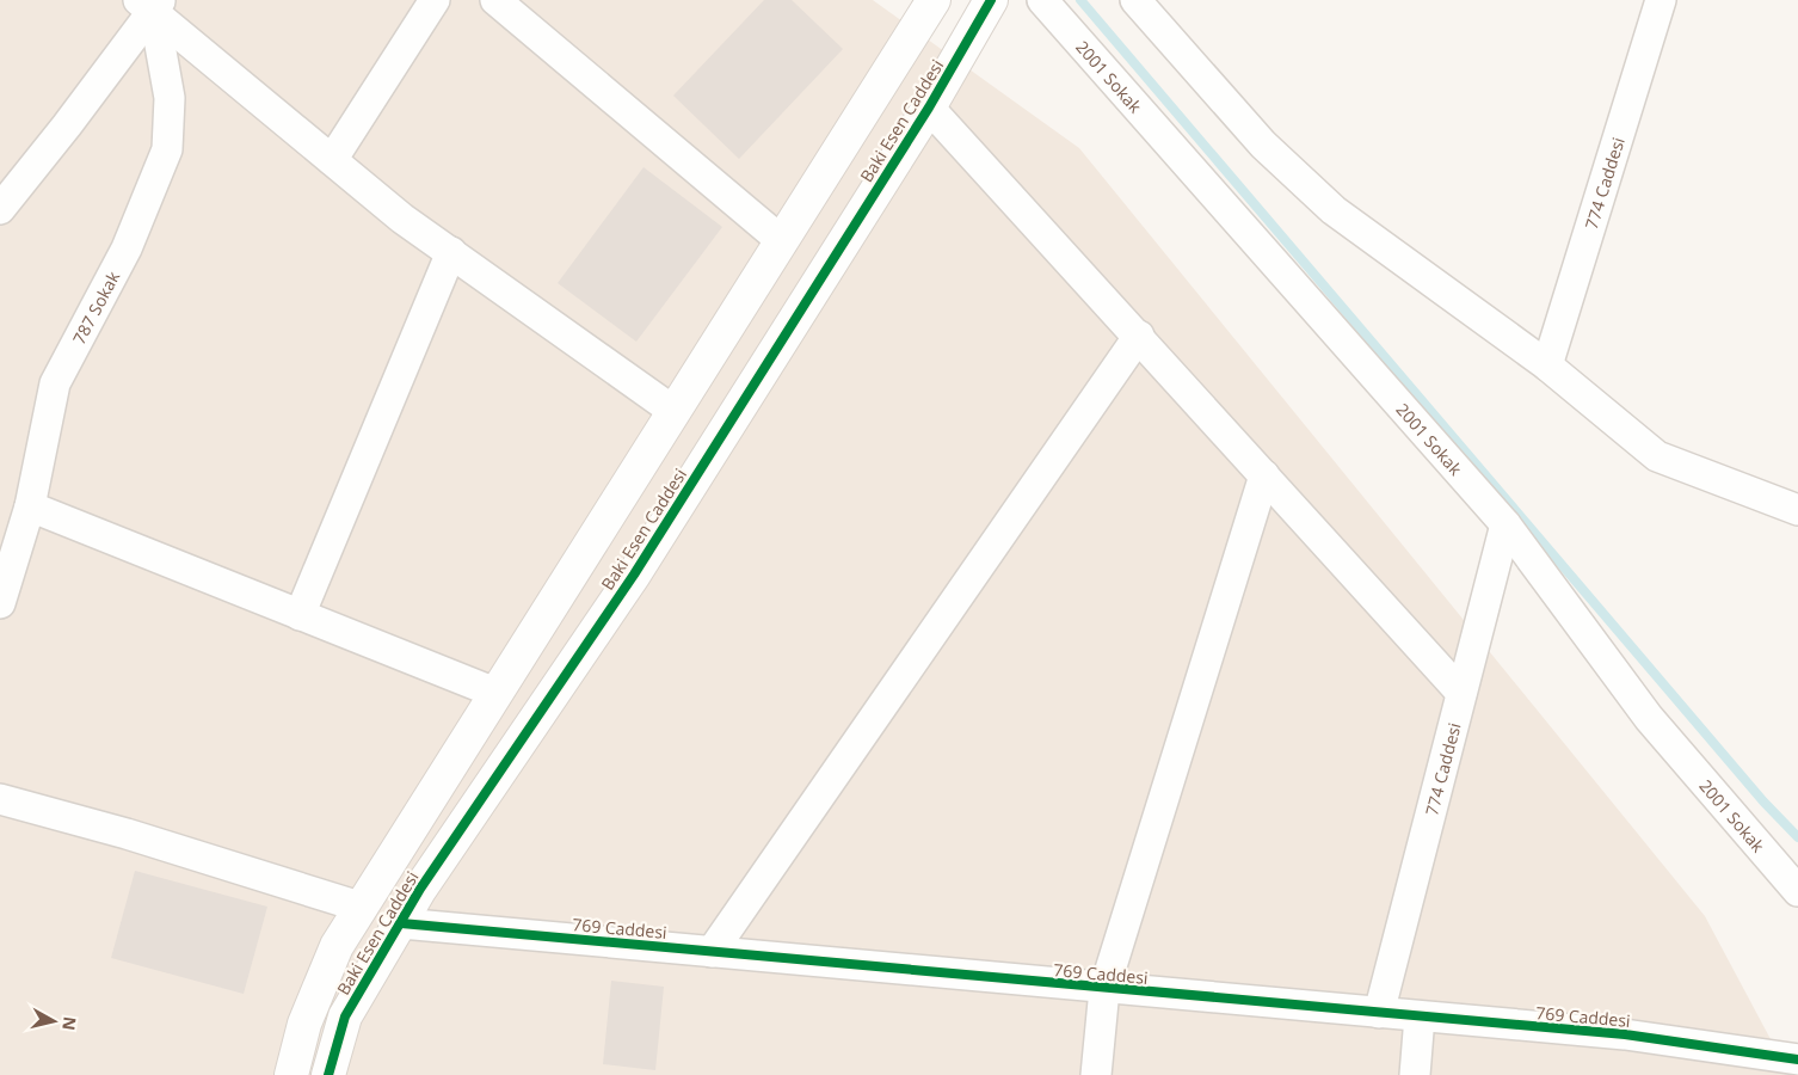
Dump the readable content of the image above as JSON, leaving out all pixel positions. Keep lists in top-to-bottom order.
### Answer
{
  "streets": {
    "street": [
      "2001 Sokak",
      "Baki Esen Caddesi",
      "774 Caddesi",
      "787 Sokak",
      "769 Caddesi"
    ]
  },
  "crossings": [
    ["2001 Sokak", "774 Caddesi"],
    ["Baki Esen Caddesi", "769 Caddesi"],
    ["774 Caddesi", "769 Caddesi"]
  ],
  "north": "right"
}
